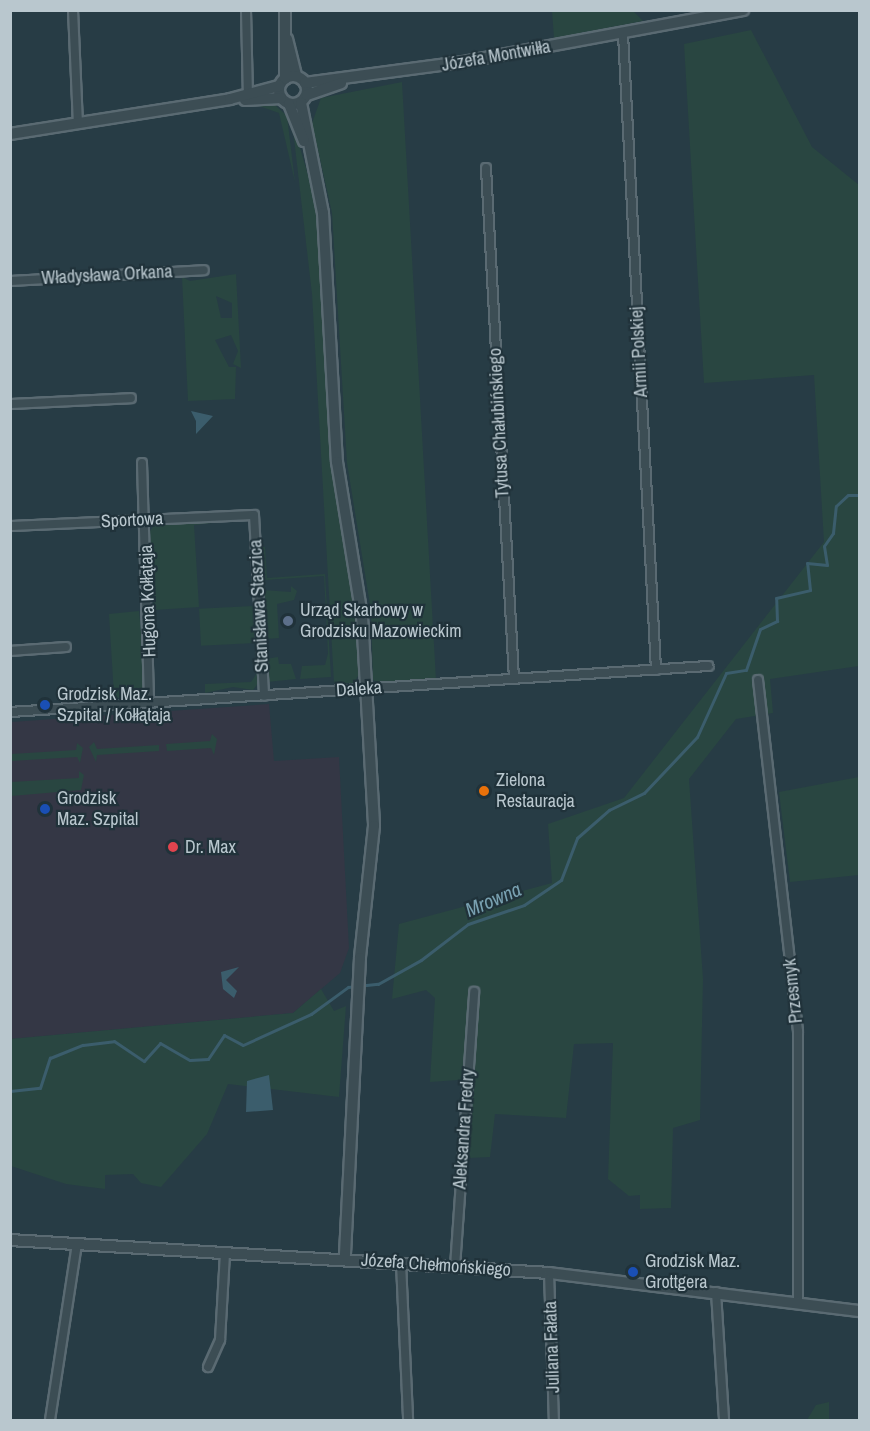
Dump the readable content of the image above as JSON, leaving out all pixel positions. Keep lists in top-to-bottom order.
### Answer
{
  "streets": {
    "street": [
      "Józefa Montwiłła",
      "Władysława Orkana",
      "Armii Polskiej",
      "Tytusa Chałubińskiego",
      "Sportowa",
      "Hugona Kołłątaja",
      "Stanisława Staszica",
      "Daleka",
      "Przesmyk",
      "Aleksandra Fredry",
      "Józefa Chełmońskiego",
      "Juliana Fałata"
    ]
  },
  "crossings": [
    ["Józefa Montwiłła", "Armii Polskiej"],
    ["Armii Polskiej", "Daleka"],
    ["Tytusa Chałubińskiego", "Daleka"],
    ["Sportowa", "Hugona Kołłątaja"],
    ["Sportowa", "Stanisława Staszica"],
    ["Hugona Kołłątaja", "Daleka"],
    ["Stanisława Staszica", "Daleka"],
    ["Przesmyk", "Józefa Chełmońskiego"],
    ["Aleksandra Fredry", "Józefa Chełmońskiego"],
    ["Józefa Chełmońskiego", "Juliana Fałata"]
  ],
  "water": ["Mrowna"],
  "places": [
    "Urząd Skarbowy w Grodzisku Mazowieckim",
    "Grodzisk Maz. Szpital / Kołłątaja",
    "Zielona Restauracja",
    "Grodzisk Maz. Szpital",
    "Dr. Max",
    "Grodzisk Maz. Grottgera"
  ]
}
